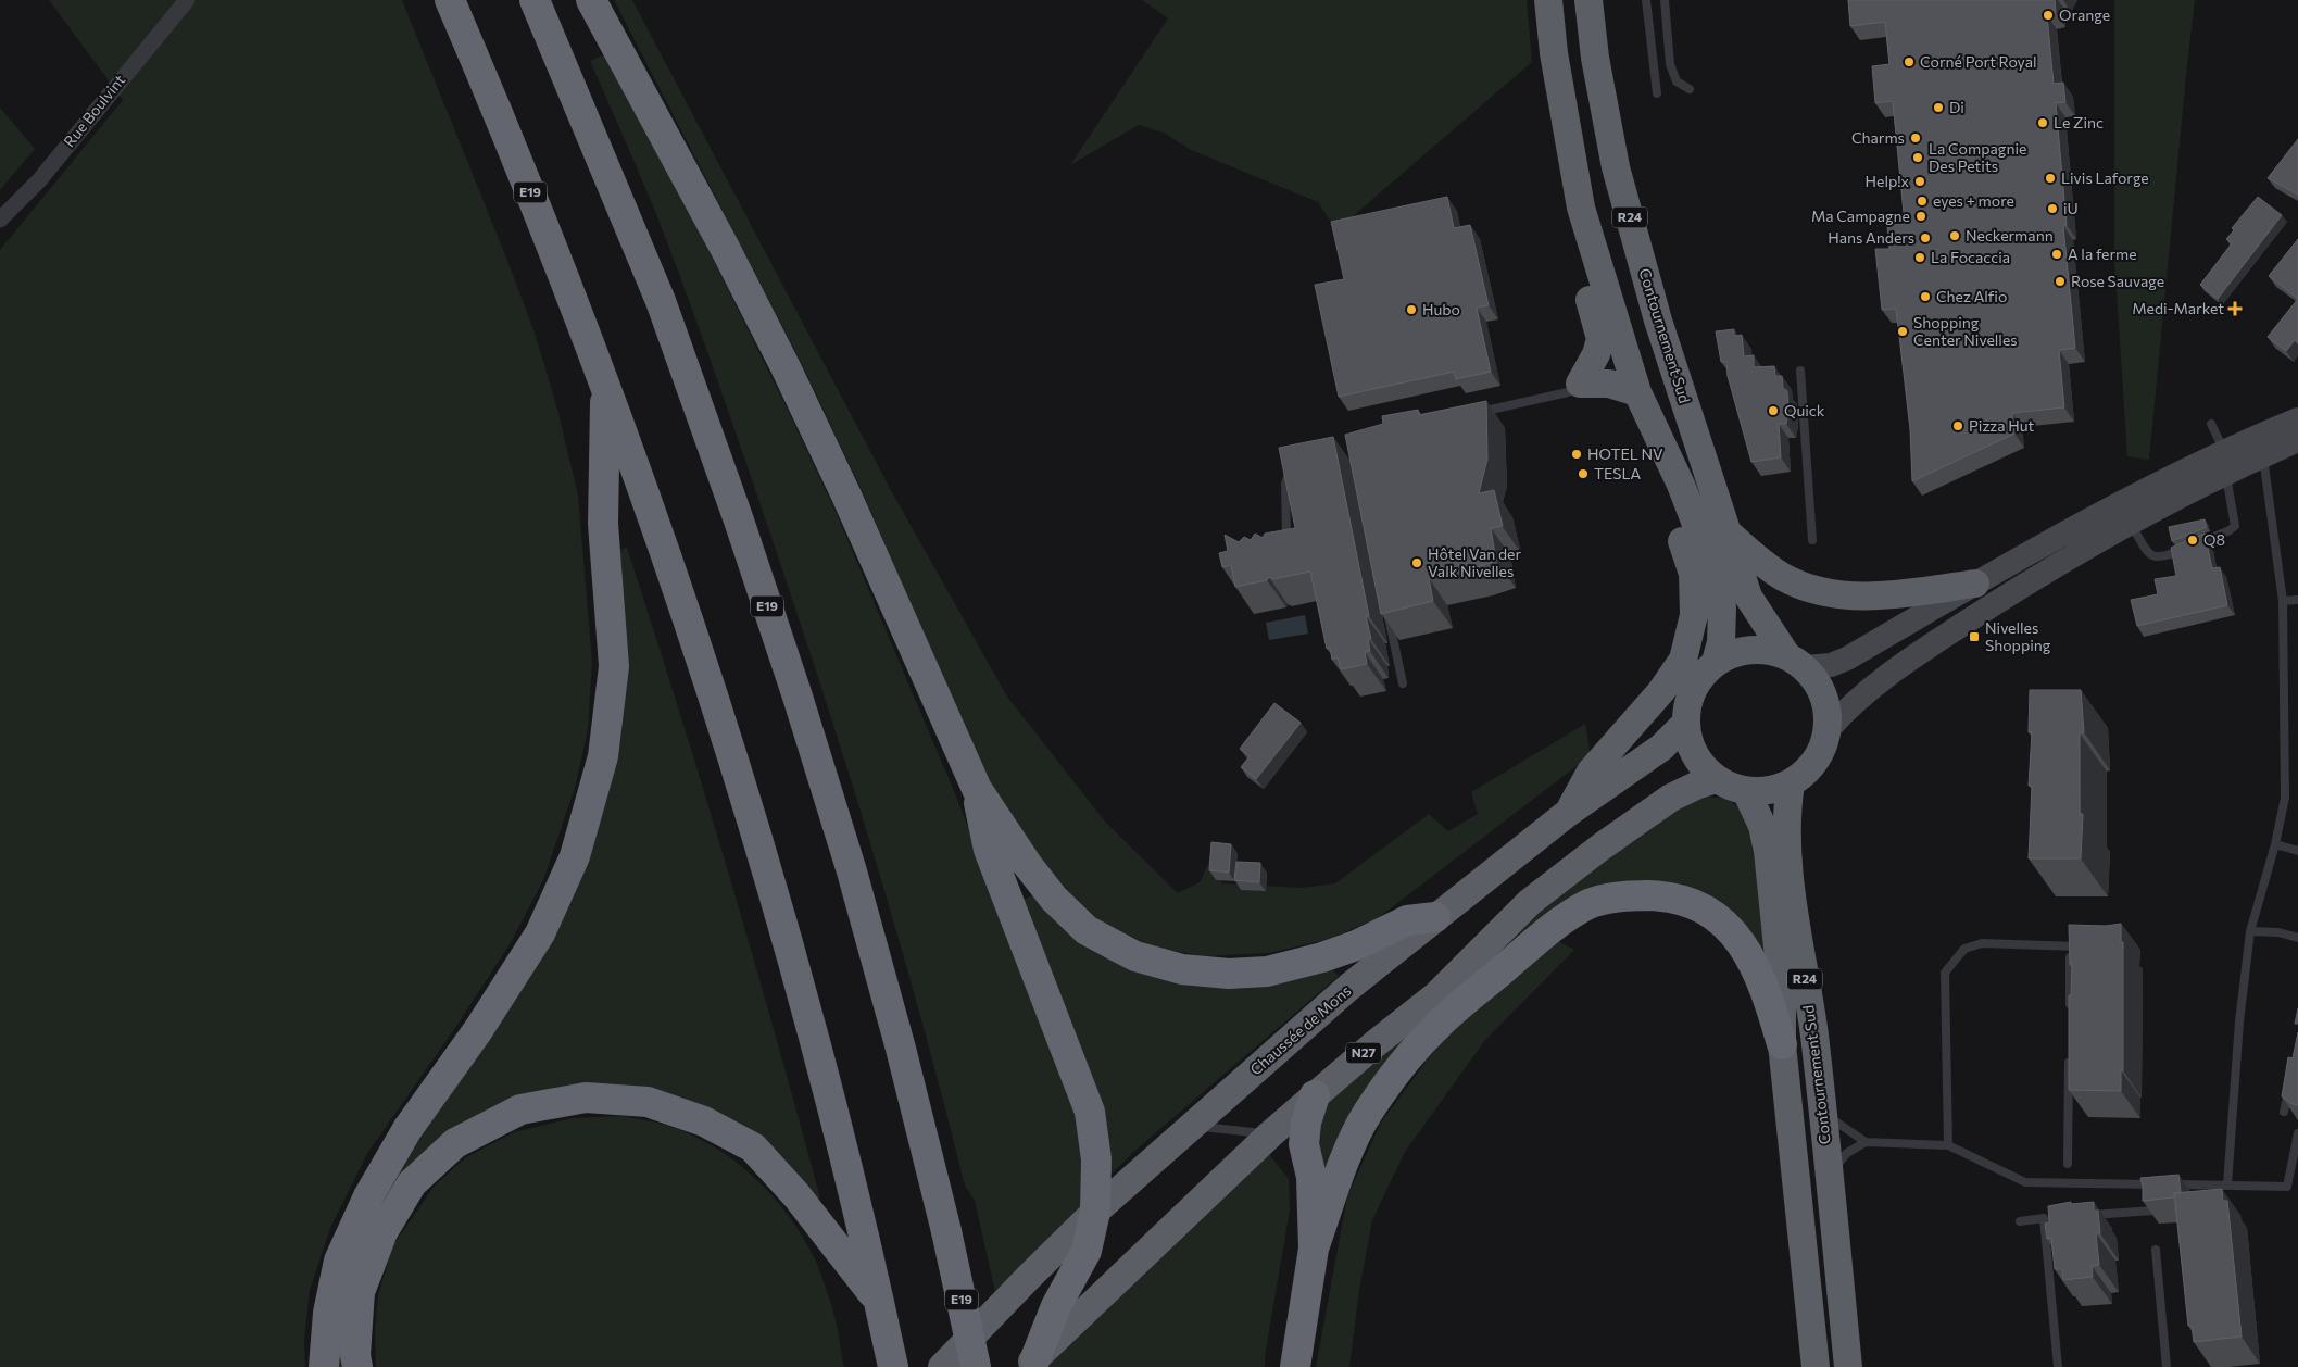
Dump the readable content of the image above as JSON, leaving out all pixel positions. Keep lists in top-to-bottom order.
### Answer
{
  "streets": {
    "highway": [
      "E19",
      "R24",
      "Contournement Sud",
      "Chaussée de Mons",
      "N27"
    ],
    "street": ["Rue Boulvint"]
  },
  "crossings": [
    ["R24", "Contournement Sud"],
    ["R24", "Chaussée de Mons"],
    ["R24", "N27"],
    ["Contournement Sud", "Chaussée de Mons"],
    ["Contournement Sud", "N27"],
    ["Chaussée de Mons", "N27"]
  ],
  "places": {
    "other": [
      "Orange",
      "Corné Port Royal",
      "Di",
      "Le Zinc",
      "Charms",
      "La Compagnie Des Petits",
      "Livis Laforge",
      "Help!x",
      "eyes + more",
      "iU",
      "Ma Campagne",
      "Neckermann",
      "Hans Anders",
      "A la ferme",
      "La Focaccia",
      "Rose Sauvage",
      "Chez Alfio",
      "Hubo",
      "Shopping Center Nivelles",
      "Quick",
      "Pizza Hut",
      "HOTEL NV",
      "TESLA",
      "Q8",
      "Hôtel Van der Valk Nivelles"
    ],
    "health": ["Medi-Market"],
    "transit": ["Nivelles Shopping"]
  }
}
